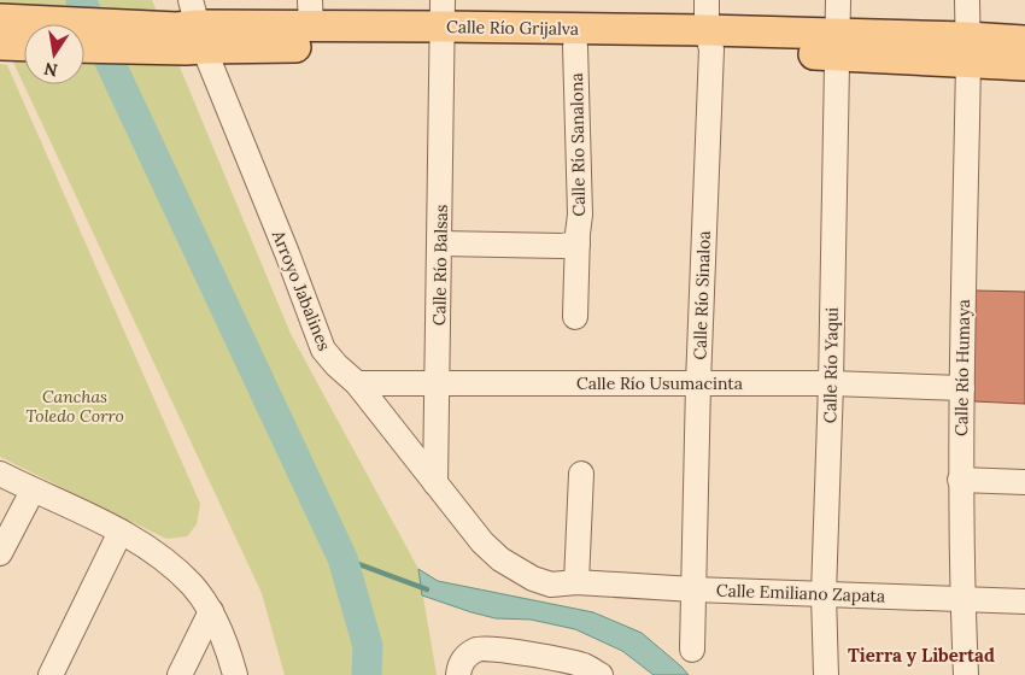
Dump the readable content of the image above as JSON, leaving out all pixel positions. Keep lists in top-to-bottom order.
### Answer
{
  "streets": {
    "main road": ["Calle Río Grijalva"],
    "street": [
      "Calle Río Sanalona",
      "Calle Río Balsas",
      "Arroyo Jabalines",
      "Calle Río Sinaloa",
      "Calle Río Yaqui",
      "Calle Río Humaya",
      "Calle Río Usumacinta",
      "Calle Emiliano Zapata"
    ]
  },
  "crossings": [
    ["Calle Río Grijalva", "Calle Río Sanalona"],
    ["Calle Río Grijalva", "Calle Río Balsas"],
    ["Calle Río Grijalva", "Arroyo Jabalines"],
    ["Calle Río Grijalva", "Calle Río Sinaloa"],
    ["Calle Río Grijalva", "Calle Río Yaqui"],
    ["Calle Río Grijalva", "Calle Río Humaya"],
    ["Calle Río Balsas", "Arroyo Jabalines"],
    ["Calle Río Balsas", "Calle Río Usumacinta"],
    ["Arroyo Jabalines", "Calle Río Usumacinta"],
    ["Arroyo Jabalines", "Calle Emiliano Zapata"],
    ["Calle Río Sinaloa", "Calle Río Usumacinta"],
    ["Calle Río Sinaloa", "Calle Emiliano Zapata"],
    ["Calle Río Yaqui", "Calle Río Usumacinta"],
    ["Calle Río Yaqui", "Calle Emiliano Zapata"],
    ["Calle Río Humaya", "Calle Río Usumacinta"],
    ["Calle Río Humaya", "Calle Emiliano Zapata"]
  ],
  "districts": ["Tierra y Libertad"],
  "parks": ["Canchas Toledo Corro"],
  "north": "bottom"
}
